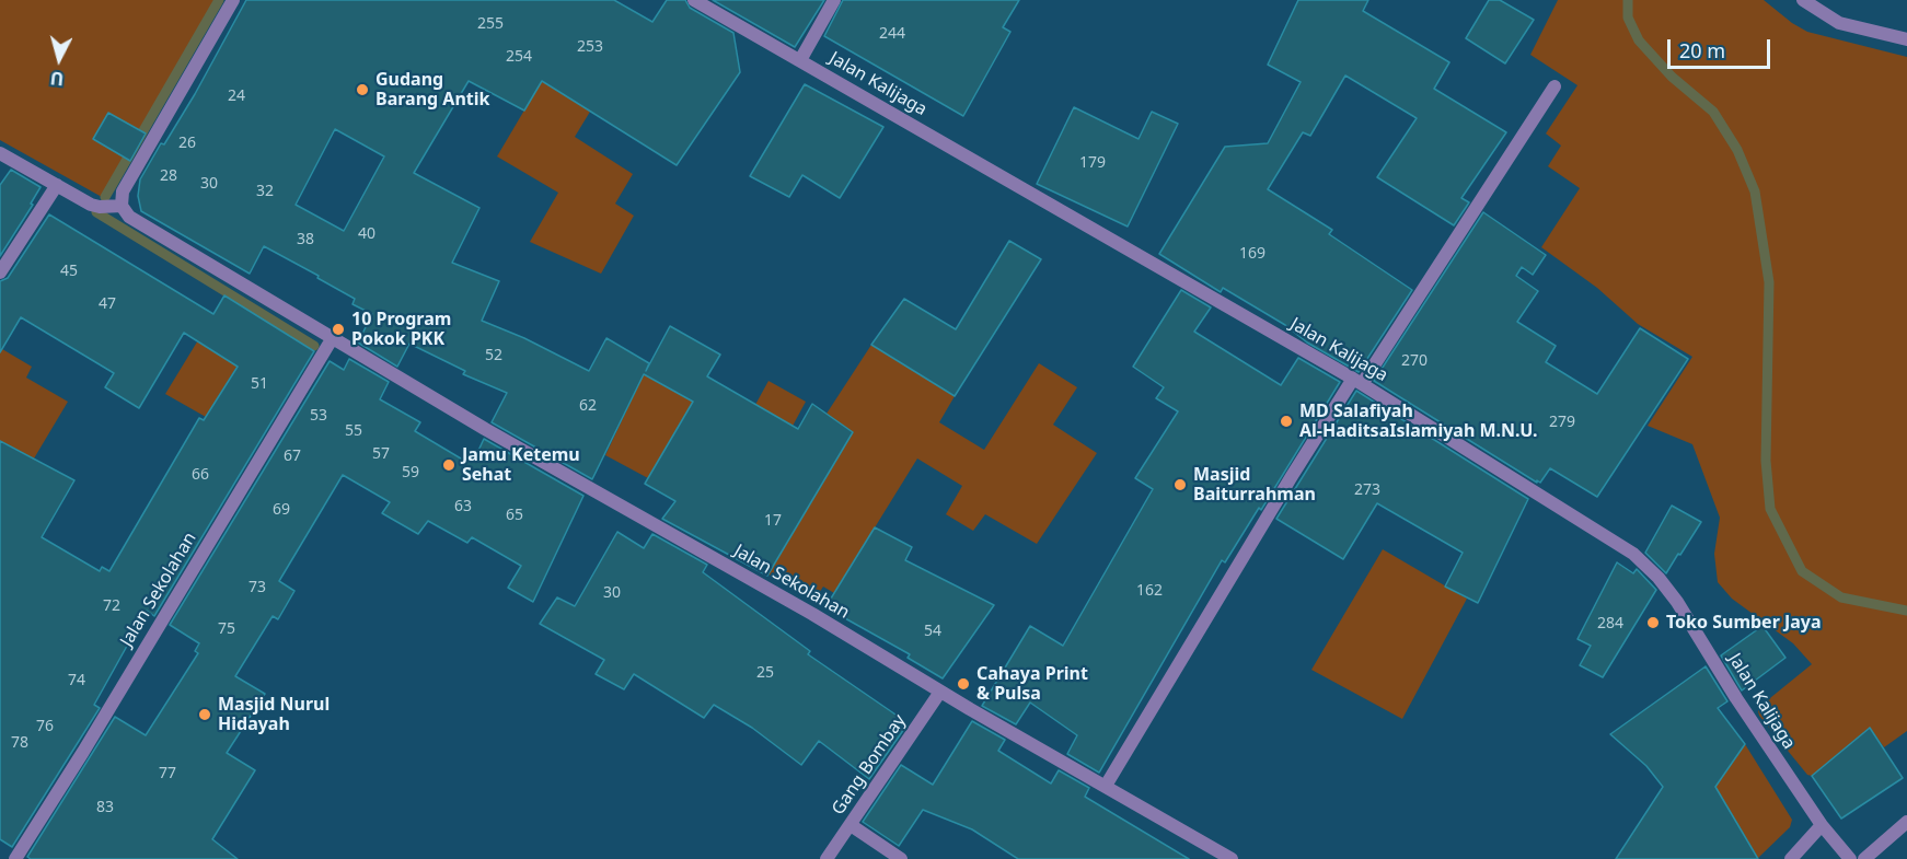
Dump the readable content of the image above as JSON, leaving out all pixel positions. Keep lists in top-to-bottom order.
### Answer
{
  "streets": {
    "street": ["Jalan Kalijaga", "Jalan Sekolahan", "Gang Bombay"]
  },
  "crossings": [
    ["Jalan Sekolahan", "Gang Bombay"]
  ],
  "places": [
    "Gudang Barang Antik",
    "10 Program Pokok PKK",
    "MD Salafiyah Al-HaditsaIslamiyah M.N.U.",
    "Jamu Ketemu Sehat",
    "Masjid Baiturrahman",
    "Toko Sumber Jaya",
    "Cahaya Print & Pulsa",
    "Masjid Nurul Hidayah"
  ],
  "house_numbers": [
    "255",
    "244",
    "253",
    "254",
    "24",
    "26",
    "179",
    "28",
    "30",
    "32",
    "40",
    "38",
    "169",
    "45",
    "47",
    "52",
    "270",
    "51",
    "62",
    "53",
    "279",
    "55",
    "57",
    "67",
    "59",
    "66",
    "273",
    "63",
    "69",
    "65",
    "17",
    "73",
    "162",
    "30",
    "72",
    "284",
    "75",
    "54",
    "25",
    "74",
    "76",
    "78",
    "77",
    "83"
  ],
  "scale_bar": "20 m",
  "north": "bottom"
}
